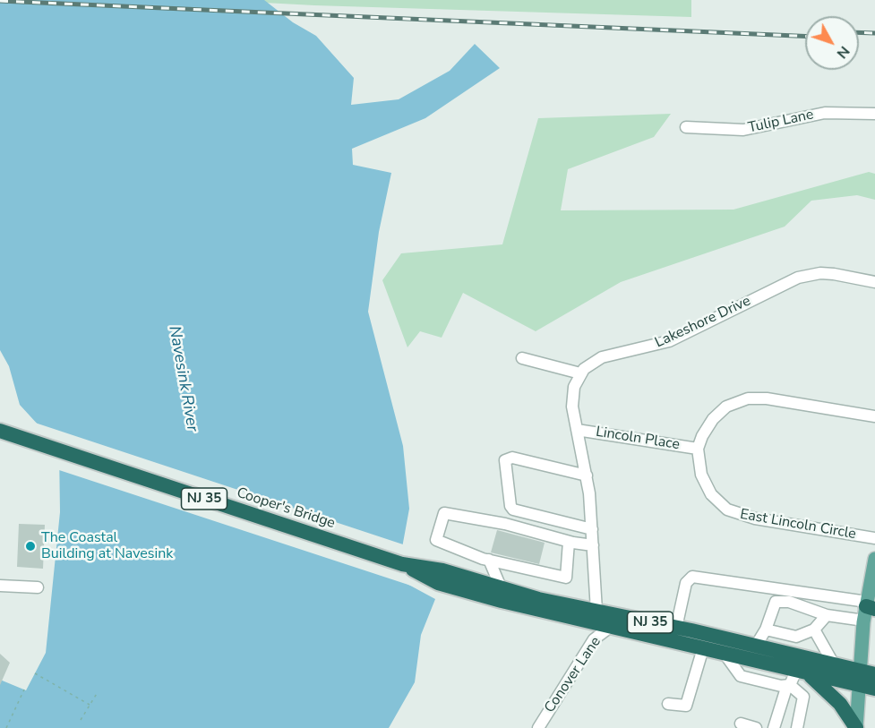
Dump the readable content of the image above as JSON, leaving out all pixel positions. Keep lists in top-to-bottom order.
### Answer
{
  "streets": {
    "highway": ["NJ 35", "Cooper's Bridge"],
    "street": [
      "Tulip Lane",
      "Lakeshore Drive",
      "Lincoln Place",
      "East Lincoln Circle",
      "Conover Lane"
    ]
  },
  "crossings": [
    ["Lincoln Place", "East Lincoln Circle"],
    ["NJ 35", "Cooper's Bridge"],
    ["NJ 35", "Conover Lane"]
  ],
  "water": ["Navesink River"],
  "places": ["The Coastal Building at Navesink"],
  "north": "bottom right"
}
